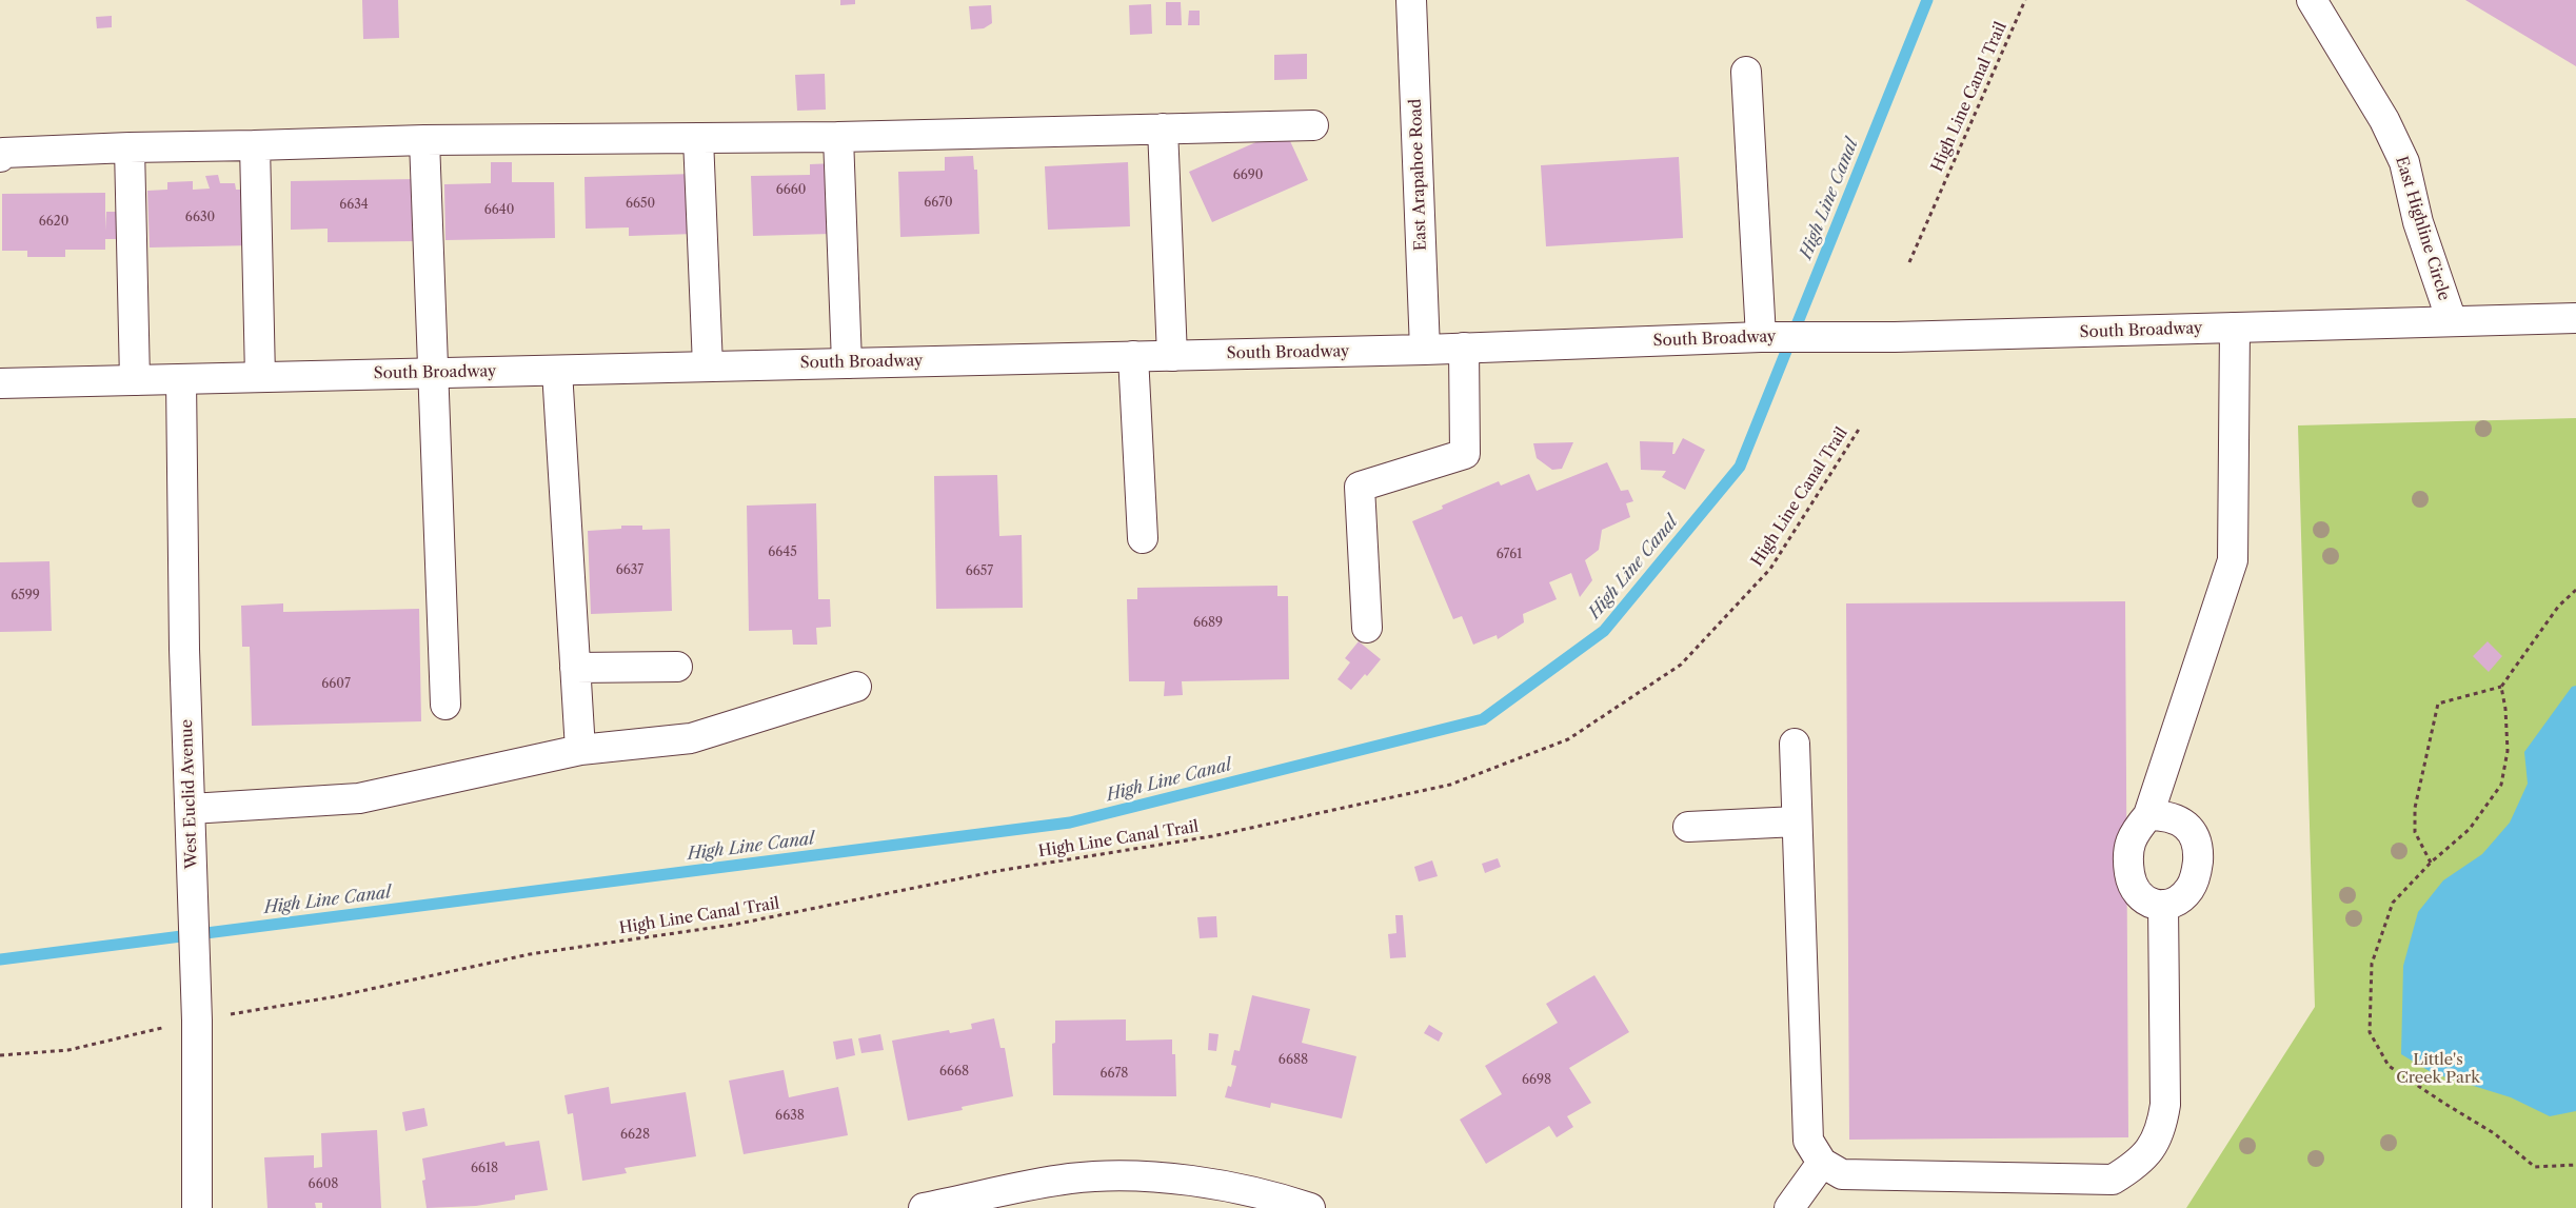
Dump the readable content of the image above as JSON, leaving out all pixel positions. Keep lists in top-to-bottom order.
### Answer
{
  "streets": {
    "main road": [
      "East Arapahoe Road",
      "East Highline Circle",
      "South Broadway",
      "West Euclid Avenue"
    ],
    "path": ["High Line Canal Trail"]
  },
  "crossings": [
    ["East Arapahoe Road", "South Broadway"],
    ["East Highline Circle", "South Broadway"],
    ["South Broadway", "West Euclid Avenue"]
  ],
  "water": ["High Line Canal"],
  "parks": ["Little's Creek Park"],
  "house_numbers": [
    "6690",
    "6660",
    "6670",
    "6650",
    "6634",
    "6640",
    "6630",
    "6620",
    "6645",
    "6761",
    "6637",
    "6657",
    "6599",
    "6689",
    "6607",
    "6688",
    "6668",
    "6678",
    "6698",
    "6638",
    "6628",
    "6618",
    "6608"
  ]
}
